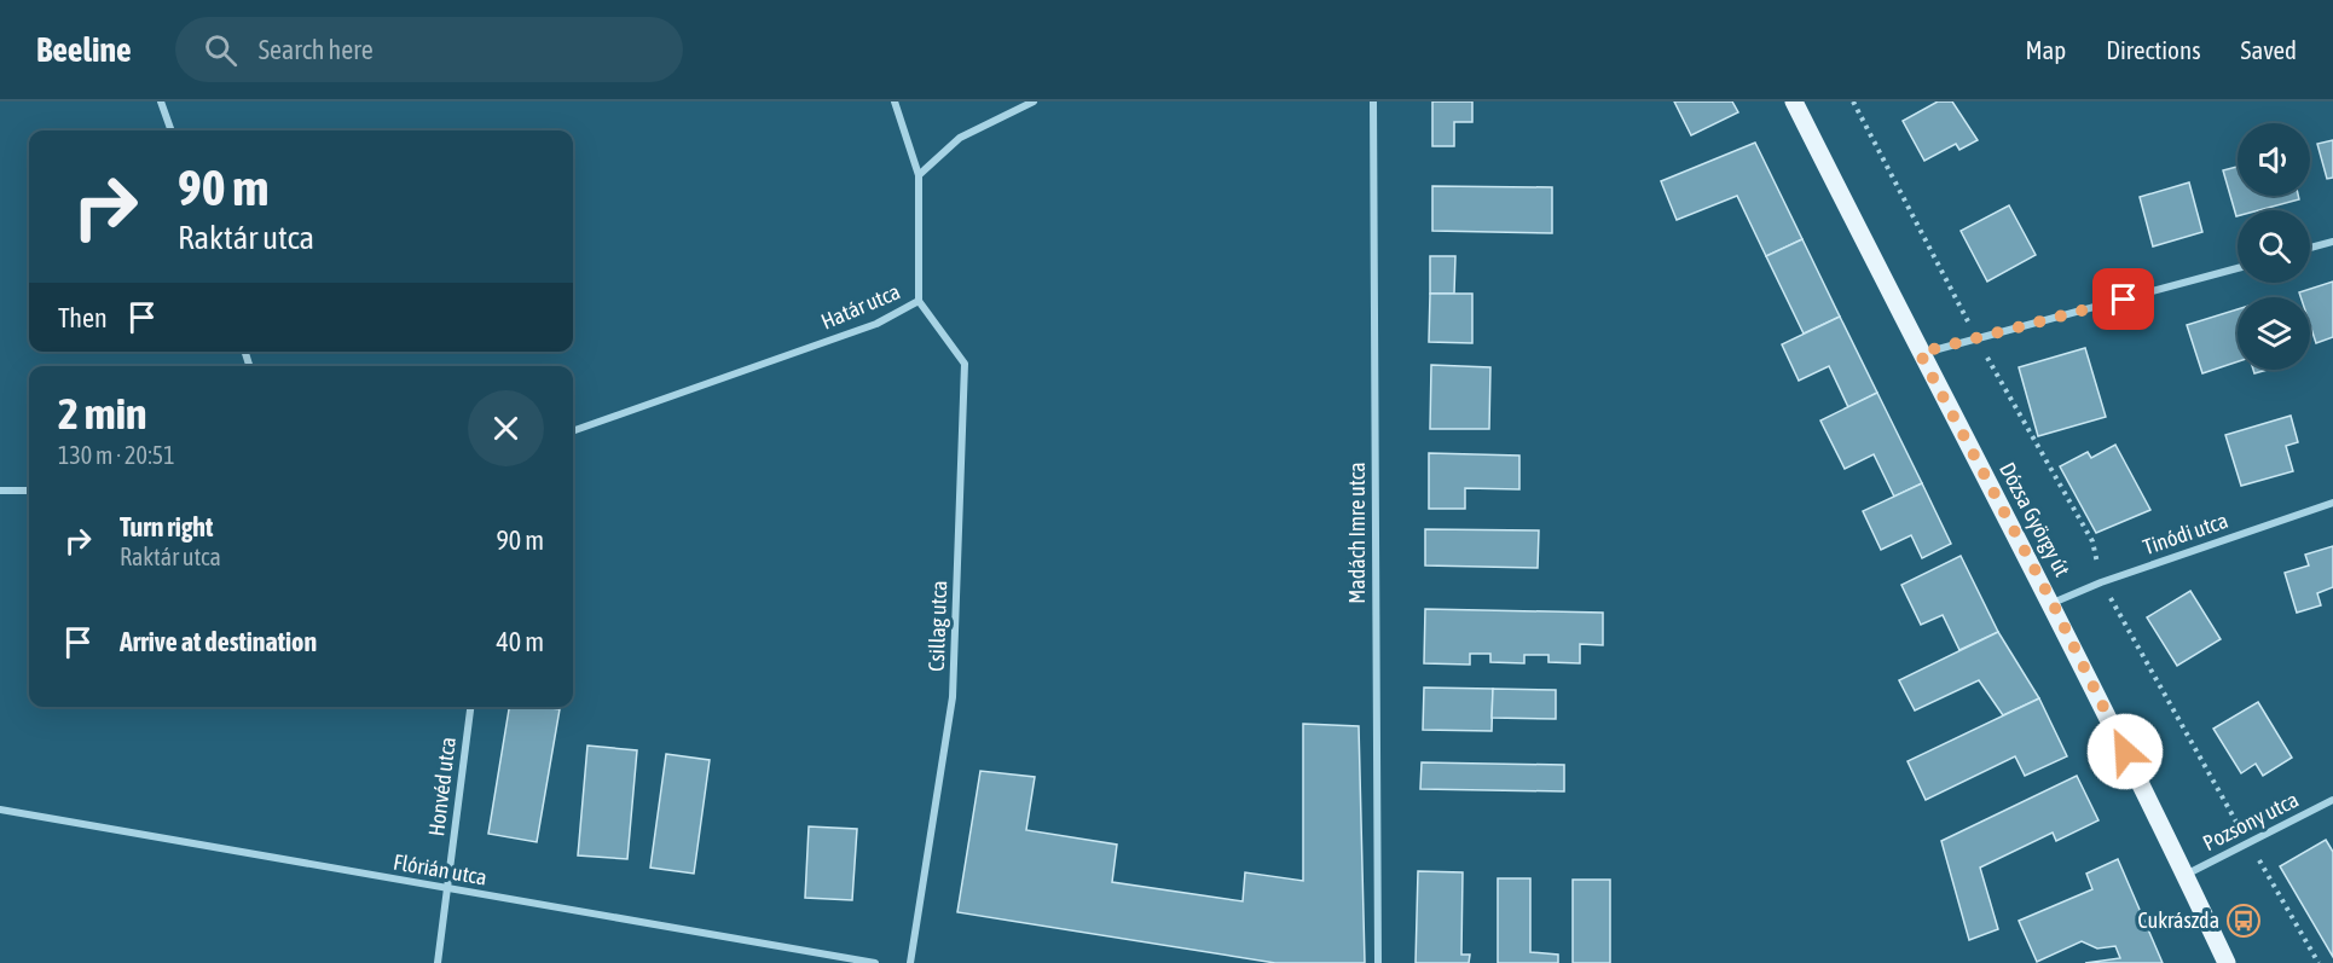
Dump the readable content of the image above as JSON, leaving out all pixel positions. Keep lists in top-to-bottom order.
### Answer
{
  "streets": {
    "main road": ["Dózsa György út"],
    "street": [
      "Határ utca",
      "Madách Imre utca",
      "Tinódi utca",
      "Csillag utca",
      "Honvéd utca",
      "Pozsony utca",
      "Flórián utca"
    ]
  },
  "crossings": [
    ["Határ utca", "Csillag utca"],
    ["Dózsa György út", "Tinódi utca"],
    ["Dózsa György út", "Pozsony utca"],
    ["Honvéd utca", "Flórián utca"]
  ],
  "places": {
    "bus stop": ["Cukrászda"]
  },
  "page": {
    "header": "Beeline",
    "search": "Search here",
    "nav": ["Map", "Directions", "Saved"],
    "turn": ["90 m", "Raktár utca"],
    "then": "Then",
    "heading": ["2 min", "130 m · 20:51"],
    "list": [
      {
        "name": "Turn right",
        "note": "Raktár utca",
        "value": "90 m"
      },
      {
        "name": "Arrive at destination",
        "value": "40 m"
      }
    ]
  }
}
